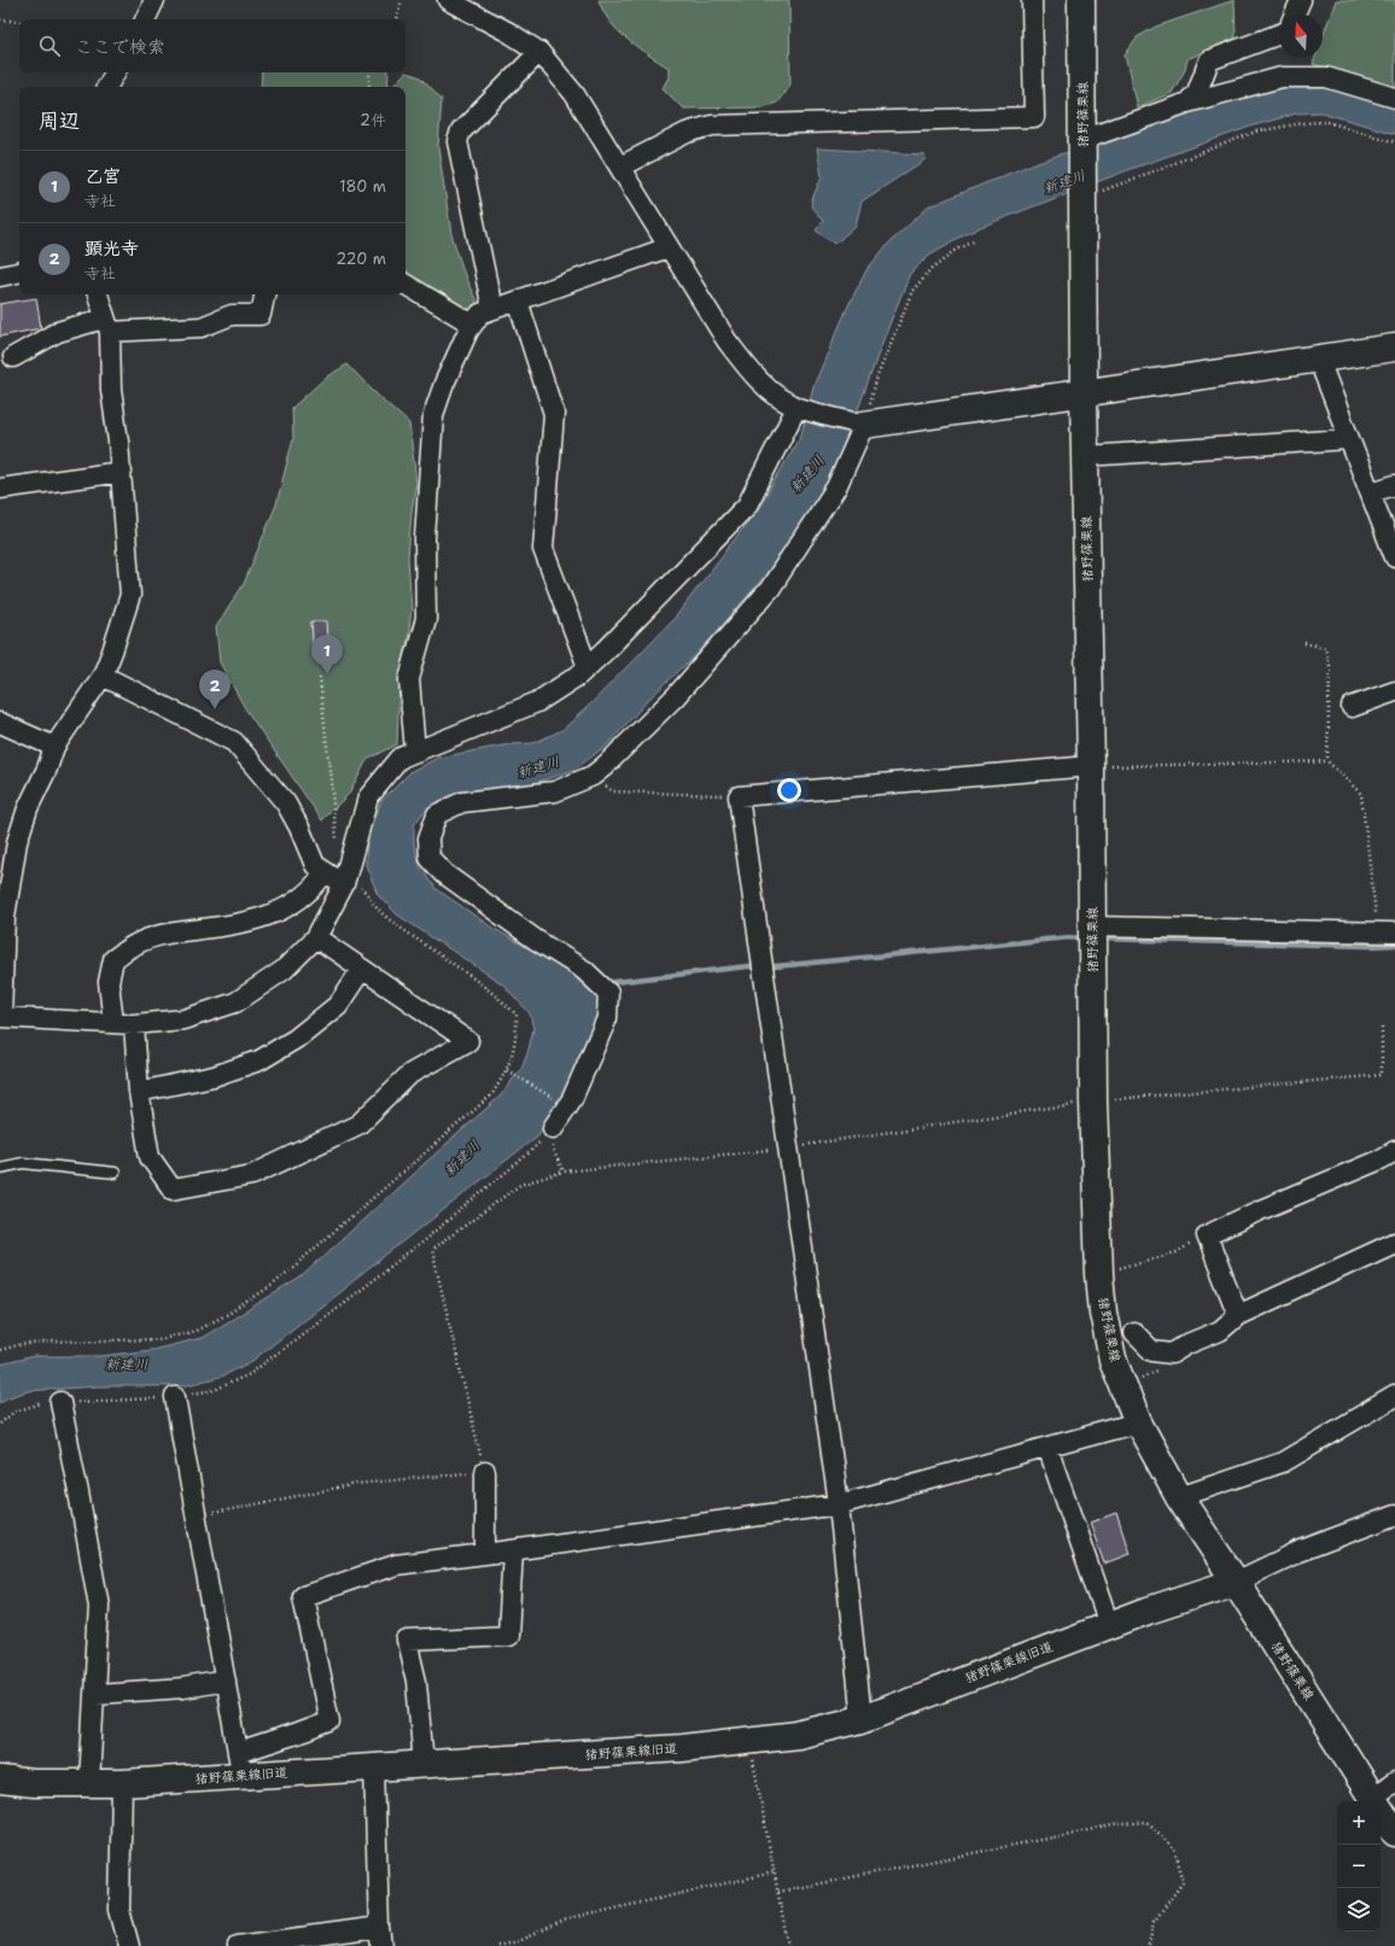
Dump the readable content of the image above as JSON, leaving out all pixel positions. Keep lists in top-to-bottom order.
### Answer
{
  "streets": {
    "main road": ["猪野篠栗線", "猪野篠栗線旧道"]
  },
  "crossings": [
    ["猪野篠栗線", "猪野篠栗線旧道"]
  ],
  "water": ["新建川"],
  "north": "top",
  "page": {
    "search": "ここで検索",
    "heading": ["周辺", "2件"],
    "list": [
      {
        "mark": "1",
        "name": "乙宮",
        "note": "寺社",
        "value": "180 m"
      },
      {
        "mark": "2",
        "name": "顕光寺",
        "note": "寺社",
        "value": "220 m"
      }
    ],
    "pins": ["1", "2"],
    "map_buttons": ["+", "−"]
  }
}
